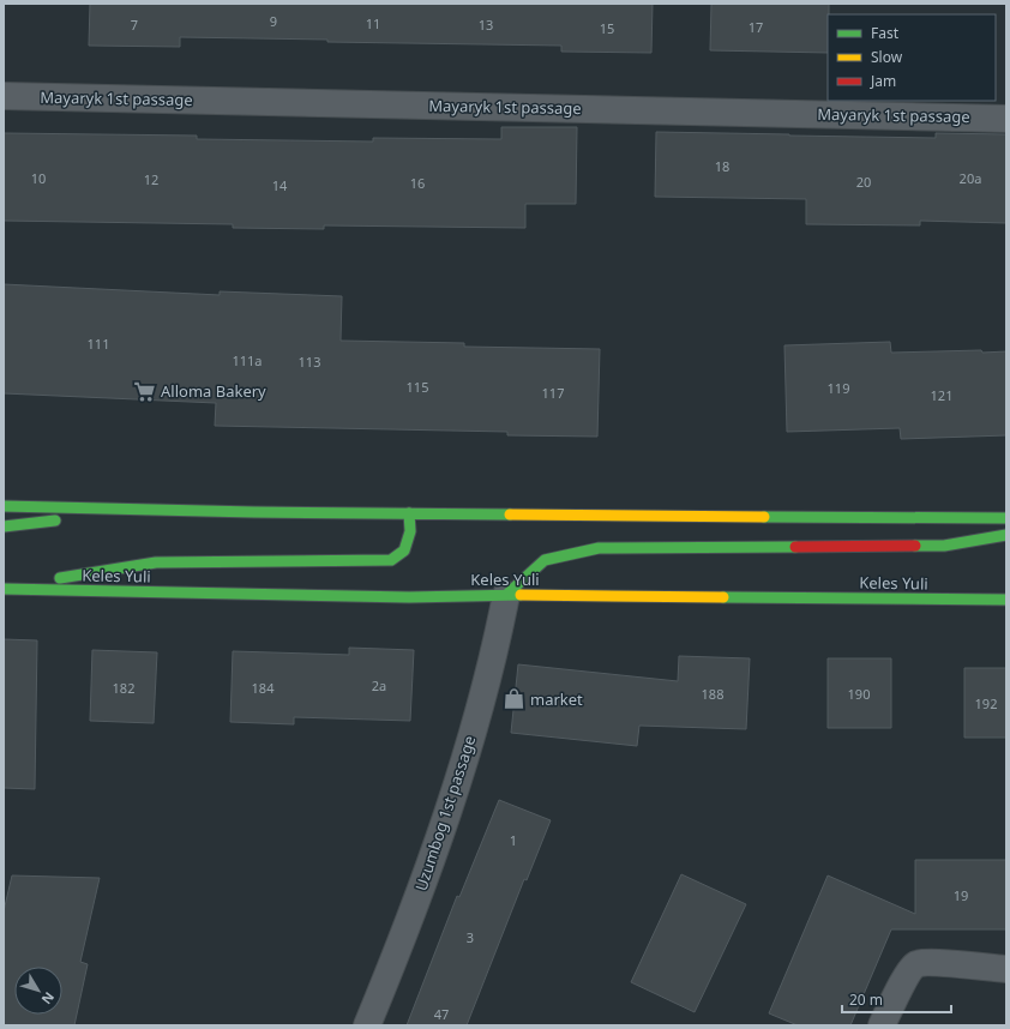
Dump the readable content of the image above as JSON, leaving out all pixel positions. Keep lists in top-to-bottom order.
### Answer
{
  "streets": {
    "main road": ["Keles Yuli"],
    "street": ["Mayaryk 1st passage", "Uzumbog 1st passage"]
  },
  "crossings": [
    ["Keles Yuli", "Uzumbog 1st passage"]
  ],
  "places": {
    "supermarket": ["Alloma Bakery"],
    "shop": ["market"]
  },
  "house_numbers": [
    "9",
    "11",
    "7",
    "13",
    "17",
    "15",
    "18",
    "10",
    "20a",
    "12",
    "20",
    "16",
    "14",
    "111",
    "111a",
    "113",
    "115",
    "119",
    "117",
    "121",
    "2a",
    "182",
    "184",
    "188",
    "190",
    "192",
    "1",
    "19",
    "3",
    "47"
  ],
  "legend": ["Fast", "Slow", "Jam"],
  "scale_bar": "20 m",
  "north": "bottom right"
}
